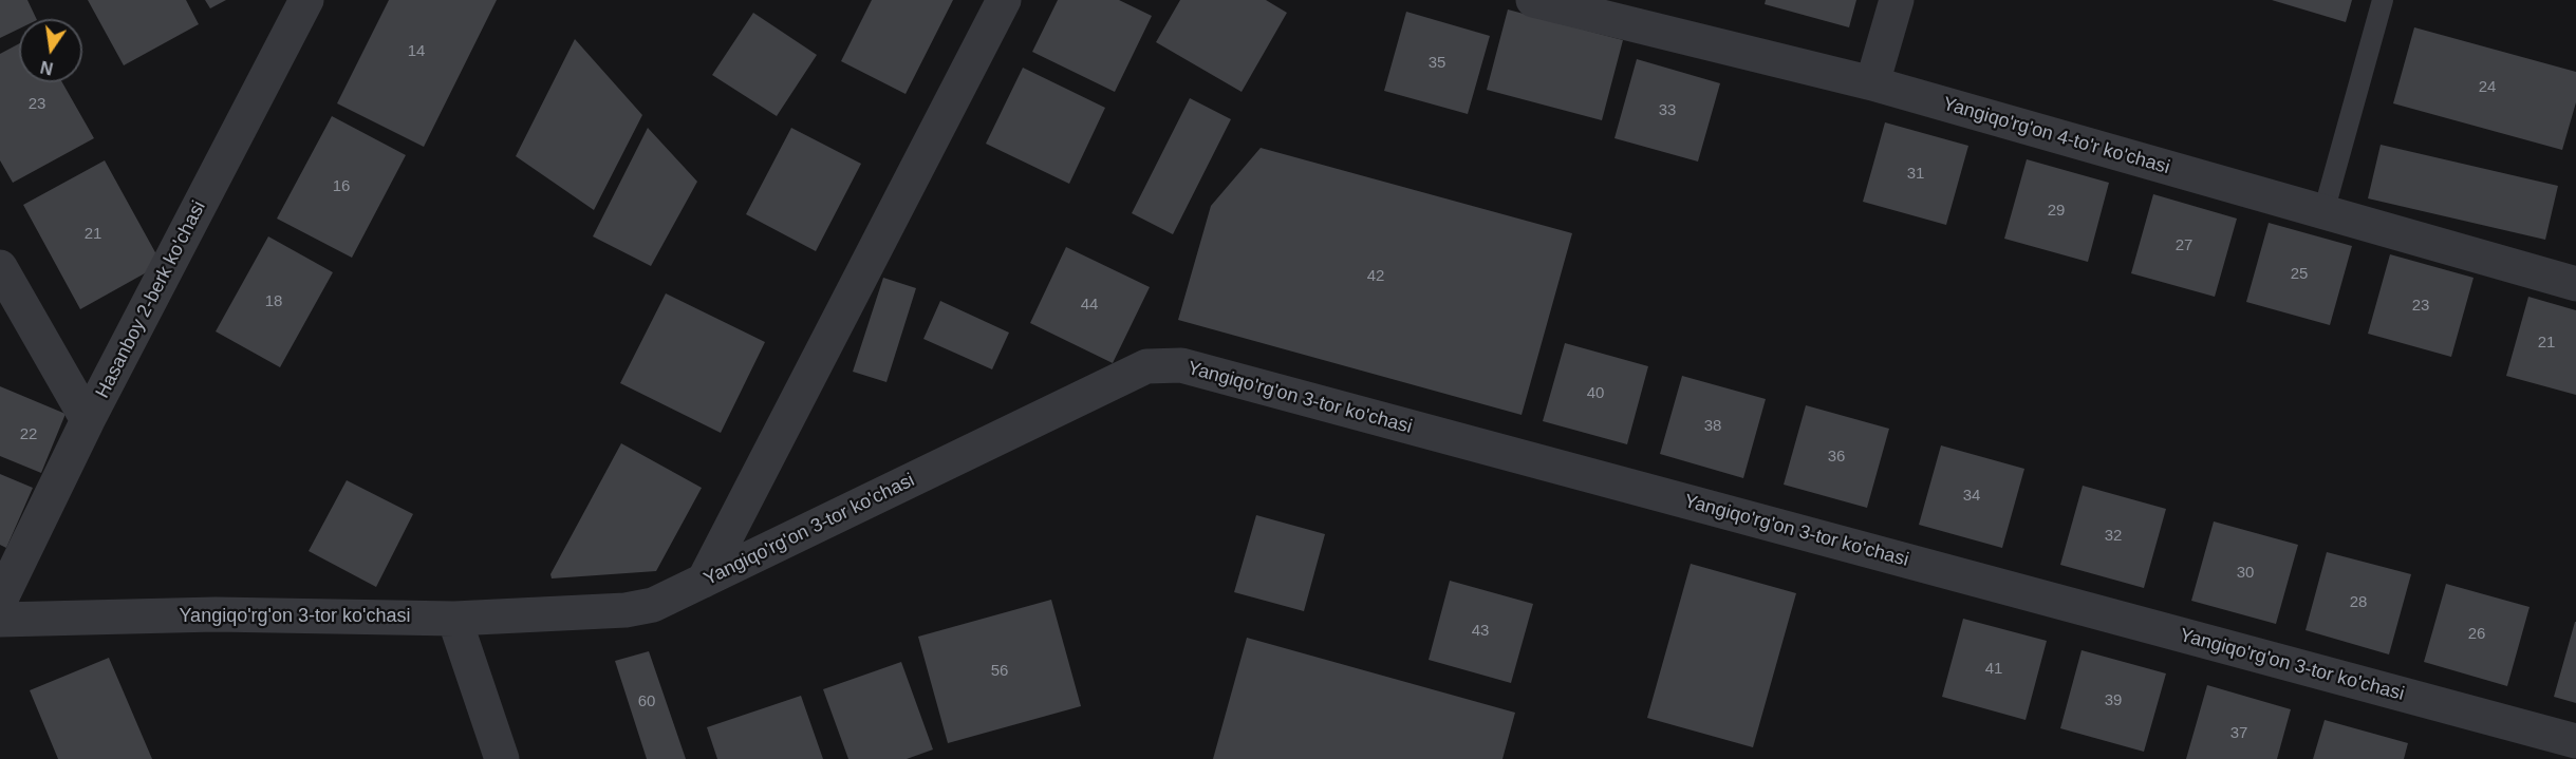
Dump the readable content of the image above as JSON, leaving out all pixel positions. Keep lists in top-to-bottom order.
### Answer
{
  "streets": {
    "street": ["Yangiqo'rg'on 4-to'r ko'chasi", "Hasanboy 2-berk ko'chasi", "Yangiqo'rg'on 3-tor ko'chasi"]
  },
  "house_numbers": [
    "14",
    "35",
    "24",
    "23",
    "33",
    "31",
    "16",
    "29",
    "21",
    "27",
    "25",
    "42",
    "18",
    "44",
    "23",
    "21",
    "40",
    "38",
    "22",
    "36",
    "34",
    "32",
    "30",
    "28",
    "43",
    "26",
    "41",
    "56",
    "39",
    "60",
    "37"
  ],
  "north": "bottom"
}
